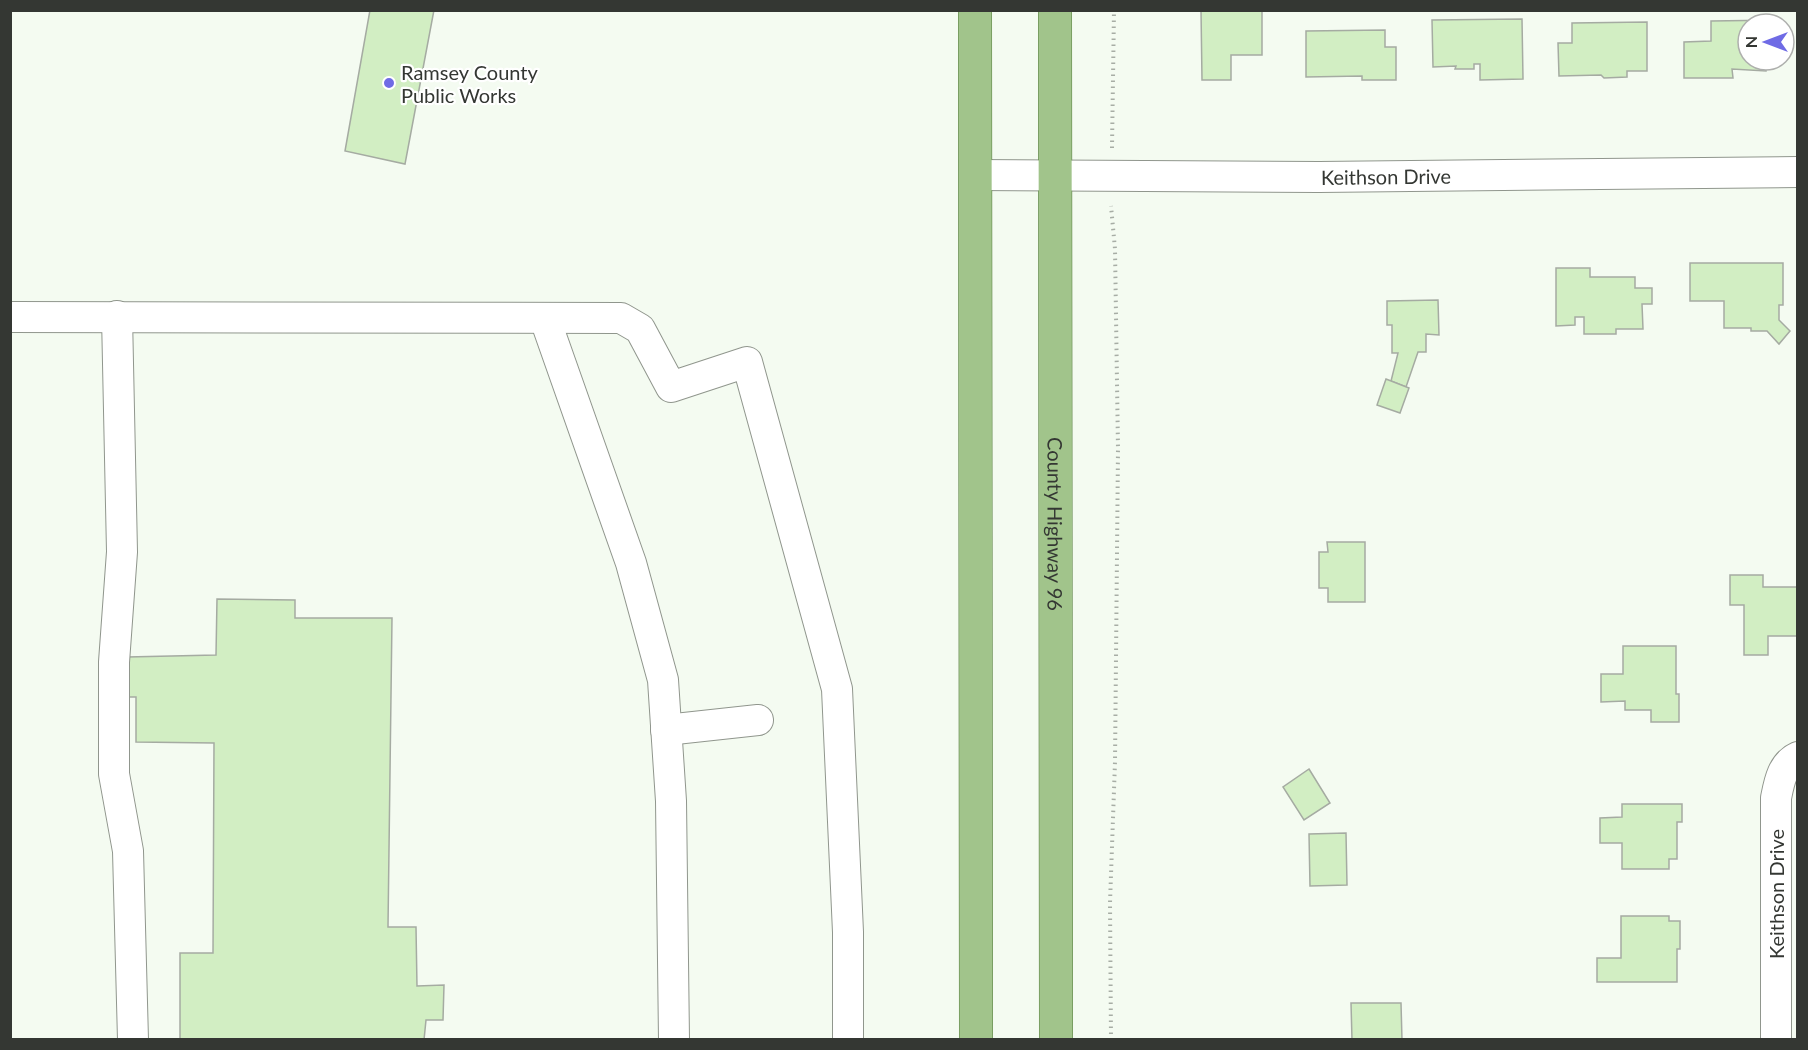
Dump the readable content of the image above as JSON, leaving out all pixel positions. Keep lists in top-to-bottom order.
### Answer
{
  "streets": {
    "main road": ["County Highway 96"],
    "street": ["Keithson Drive"]
  },
  "crossings": [
    ["Keithson Drive", "County Highway 96"]
  ],
  "places": ["Ramsey County Public Works"],
  "north": "left"
}
